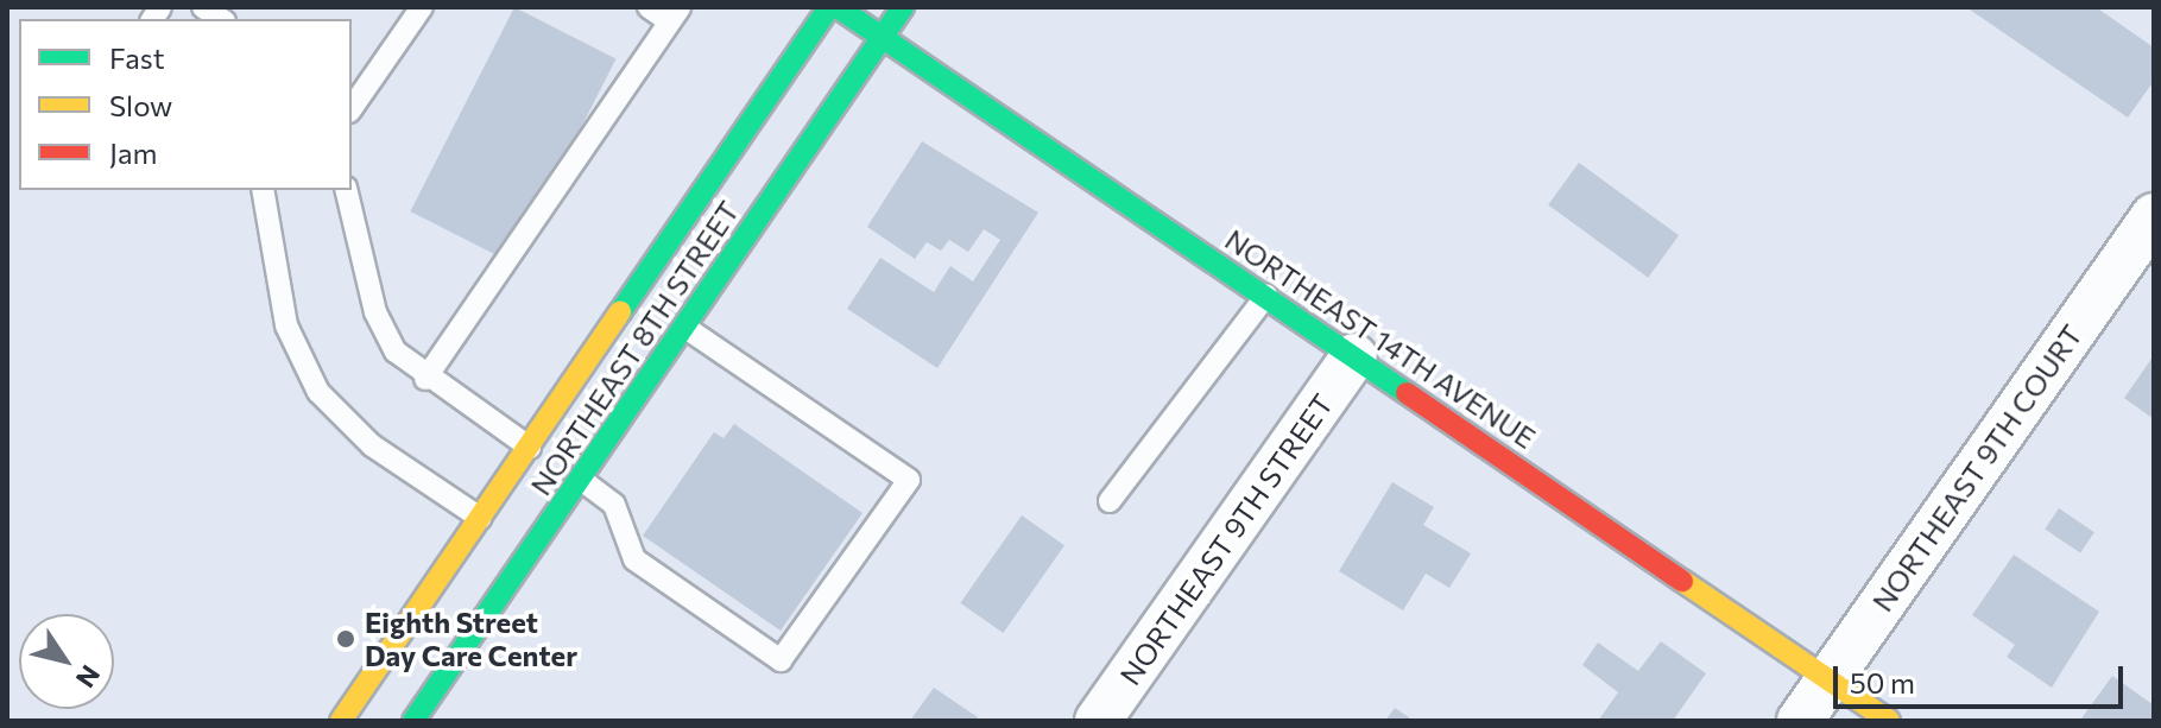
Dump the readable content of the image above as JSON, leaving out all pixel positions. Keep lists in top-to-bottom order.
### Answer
{
  "streets": {
    "main road": ["NORTHEAST 14TH AVENUE", "NORTHEAST 8TH STREET"],
    "street": ["NORTHEAST 9TH COURT", "NORTHEAST 9TH STREET"]
  },
  "crossings": [
    ["NORTHEAST 14TH AVENUE", "NORTHEAST 8TH STREET"],
    ["NORTHEAST 14TH AVENUE", "NORTHEAST 9TH COURT"],
    ["NORTHEAST 14TH AVENUE", "NORTHEAST 9TH STREET"]
  ],
  "places": ["Eighth Street Day Care Center"],
  "legend": ["Fast", "Slow", "Jam"],
  "scale_bar": "50 m",
  "north": "bottom right"
}
